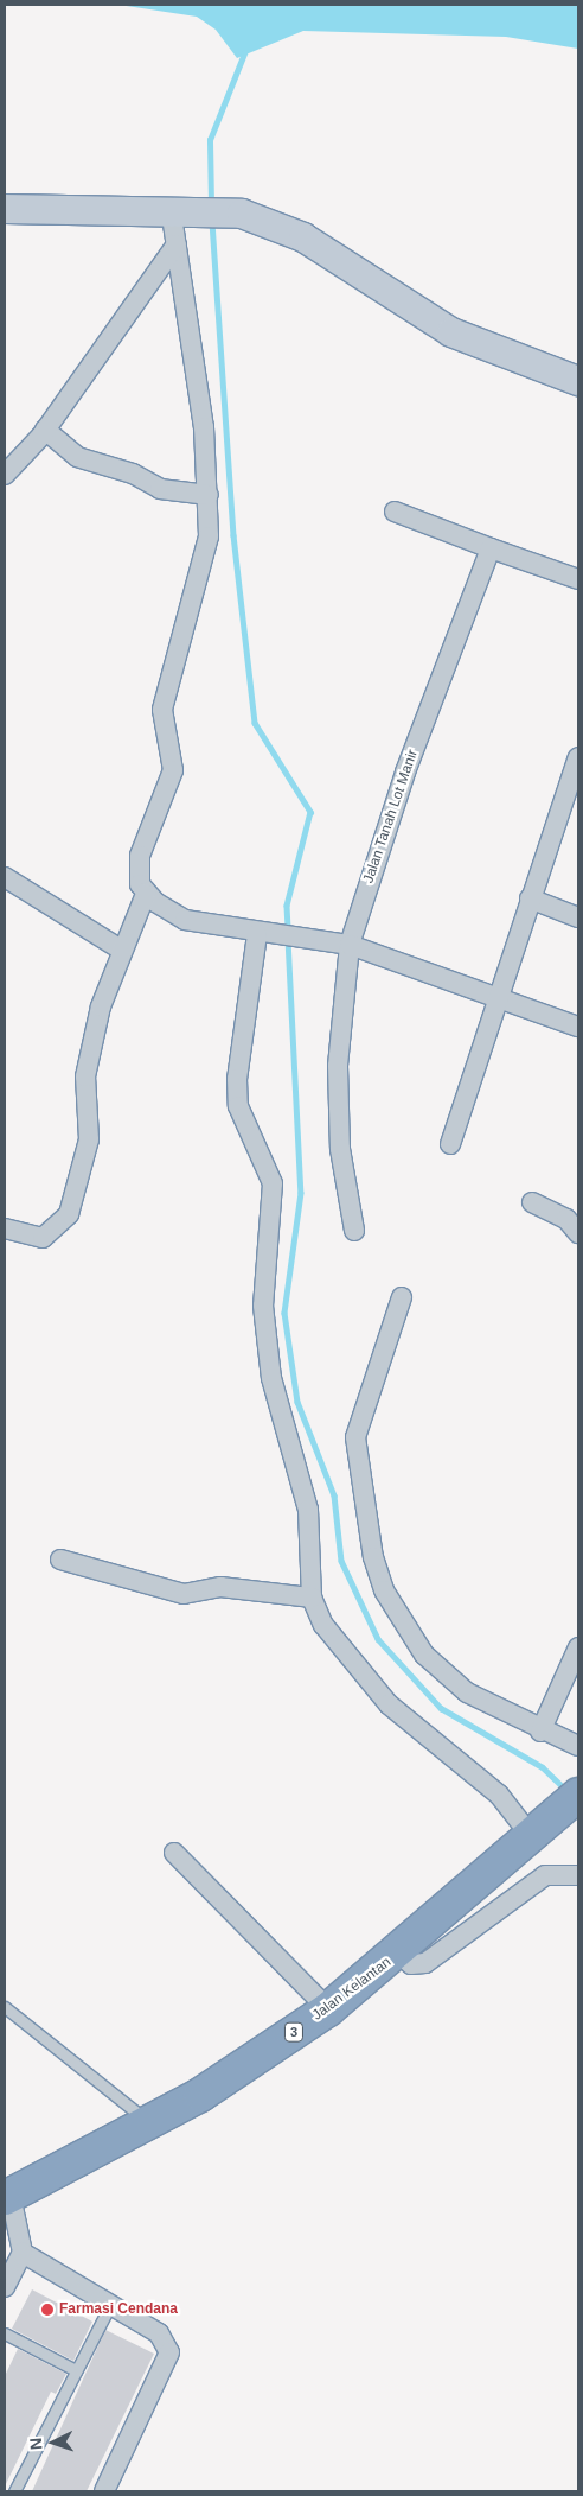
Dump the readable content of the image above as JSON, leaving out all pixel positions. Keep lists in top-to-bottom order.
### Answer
{
  "streets": {
    "highway": ["Jalan Kelantan", "3"],
    "street": ["Jalan Tanah Lot Manir"]
  },
  "places": ["Farmasi Cendana"],
  "north": "left"
}
